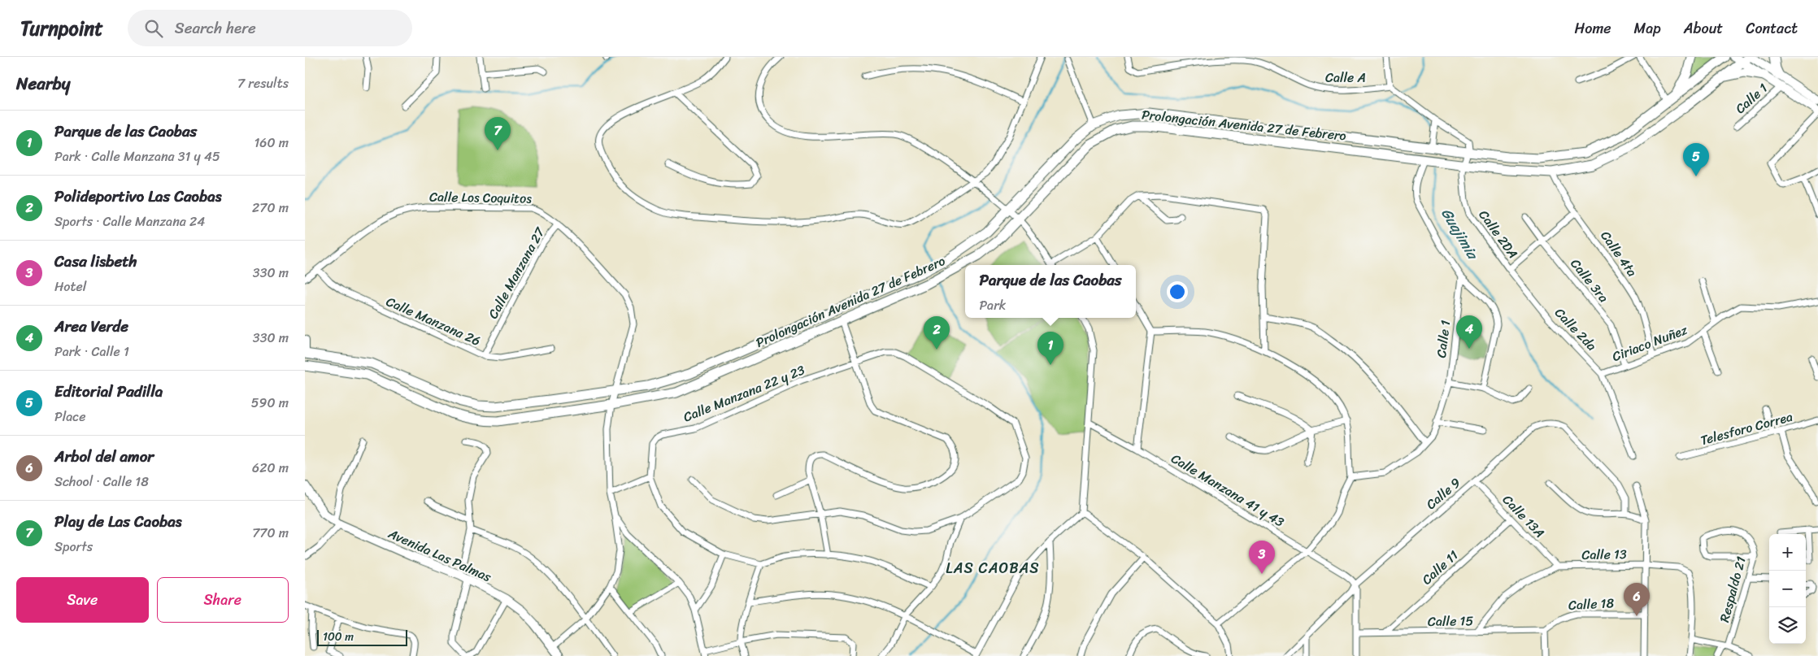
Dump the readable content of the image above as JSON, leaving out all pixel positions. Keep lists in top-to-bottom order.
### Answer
{
  "streets": {
    "main road": ["Prolongación Avenida 27 de Febrero"],
    "street": [
      "Calle A",
      "Calle 1",
      "Calle Los Coquitos",
      "Calle 2DA",
      "Calle 4ta",
      "Calle Manzana 27",
      "Calle 3ra",
      "Calle Manzana 26",
      "Calle 2da",
      "Ciriaco Nuñez",
      "Calle Manzana 22 y 23",
      "Telesforo Correa",
      "Calle Manzana 41 y 43",
      "Calle 9",
      "Calle 13A",
      "Calle 13",
      "Avenida Las Palmas",
      "Calle 11",
      "Respaldo 21",
      "Calle 18",
      "Calle 15"
    ]
  },
  "crossings": [
    ["Prolongación Avenida 27 de Febrero", "Calle Los Coquitos"],
    ["Prolongación Avenida 27 de Febrero", "Calle 2DA"],
    ["Prolongación Avenida 27 de Febrero", "Calle 4ta"],
    ["Calle Los Coquitos", "Calle Manzana 27"],
    ["Calle Los Coquitos", "Calle Manzana 26"],
    ["Calle Los Coquitos", "Avenida Las Palmas"],
    ["Calle 2DA", "Calle 2da"],
    ["Calle 4ta", "Ciriaco Nuñez"],
    ["Calle Manzana 27", "Calle Manzana 26"],
    ["Calle 3ra", "Ciriaco Nuñez"],
    ["Calle 2da", "Ciriaco Nuñez"],
    ["Calle Manzana 41 y 43", "Calle 9"],
    ["Calle 9", "Calle 13A"],
    ["Calle 13A", "Calle 13"],
    ["Calle 13A", "Calle 11"],
    ["Calle 13", "Calle 15"],
    ["Calle 11", "Calle 15"],
    ["Calle 18", "Calle 15"]
  ],
  "districts": ["LAS CAOBAS"],
  "water": ["Guajimia"],
  "scale_bar": "100 m",
  "page": {
    "header": "Turnpoint",
    "search": "Search here",
    "nav": [
      "Home",
      "Map",
      "About",
      "Contact"
    ],
    "heading": ["Nearby", "7 results"],
    "list": [
      {
        "mark": "1",
        "name": "Parque de las Caobas",
        "note": "Park · Calle Manzana 31 y 45",
        "value": "160 m"
      },
      {
        "mark": "2",
        "name": "Polideportivo Las Caobas",
        "note": "Sports · Calle Manzana 24",
        "value": "270 m"
      },
      {
        "mark": "3",
        "name": "Casa lisbeth",
        "note": "Hotel",
        "value": "330 m"
      },
      {
        "mark": "4",
        "name": "Area Verde",
        "note": "Park · Calle 1",
        "value": "330 m"
      },
      {
        "mark": "5",
        "name": "Editorial Padilla",
        "note": "Place",
        "value": "590 m"
      },
      {
        "mark": "6",
        "name": "Arbol del amor",
        "note": "School · Calle 18",
        "value": "620 m"
      },
      {
        "mark": "7",
        "name": "Play de Las Caobas",
        "note": "Sports",
        "value": "770 m"
      }
    ],
    "pins": [
      "7",
      "5",
      "4",
      "2",
      "1",
      "3",
      "6"
    ],
    "popup": ["Parque de las Caobas", "Park"],
    "map_buttons": ["+", "−"],
    "buttons": ["Save", "Share"],
    "scale": "100 m"
  }
}
